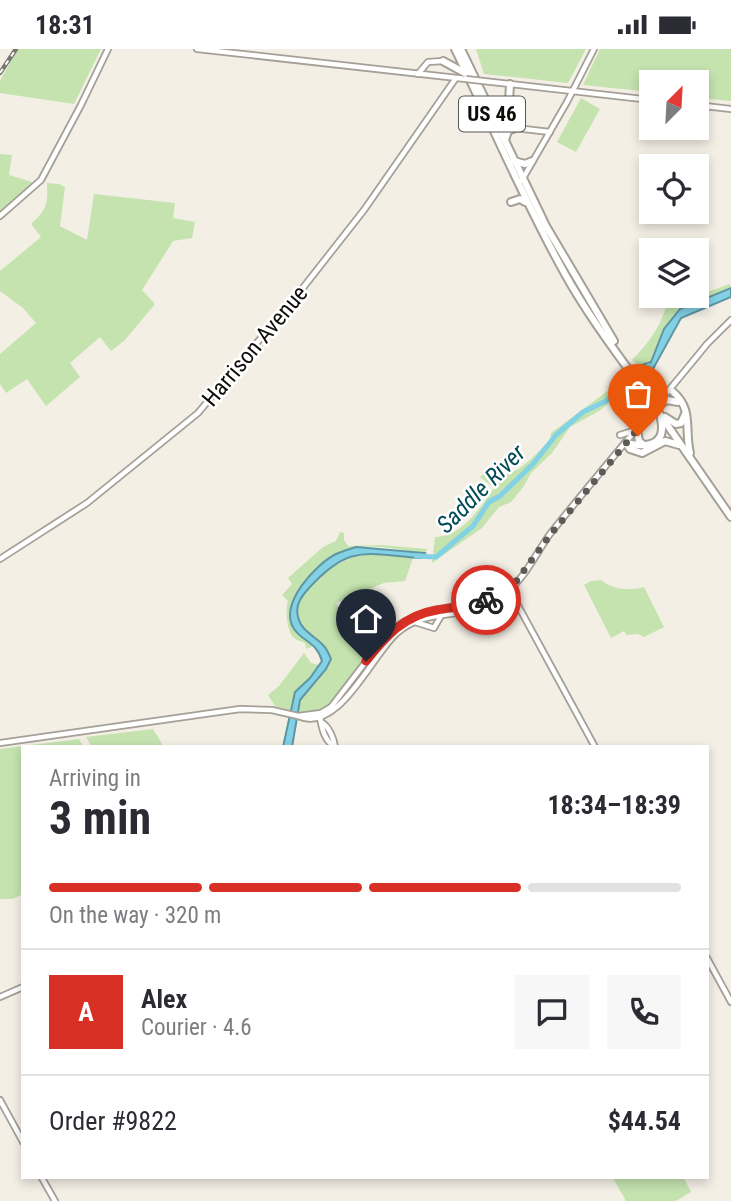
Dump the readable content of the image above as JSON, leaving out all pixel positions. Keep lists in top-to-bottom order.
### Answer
{
  "streets": {
    "highway": ["US 46"],
    "street": ["Harrison Avenue"]
  },
  "water": ["Saddle River"],
  "north": "top right",
  "page": {
    "status": "18:31",
    "heading": ["3 min", "Arriving in", "18:34–18:39"],
    "panel": [
      "Alex",
      "Courier · 4.6",
      "Order #9822",
      "$44.54"
    ],
    "bar": "On the way · 320 m",
    "round": "A"
  }
}
